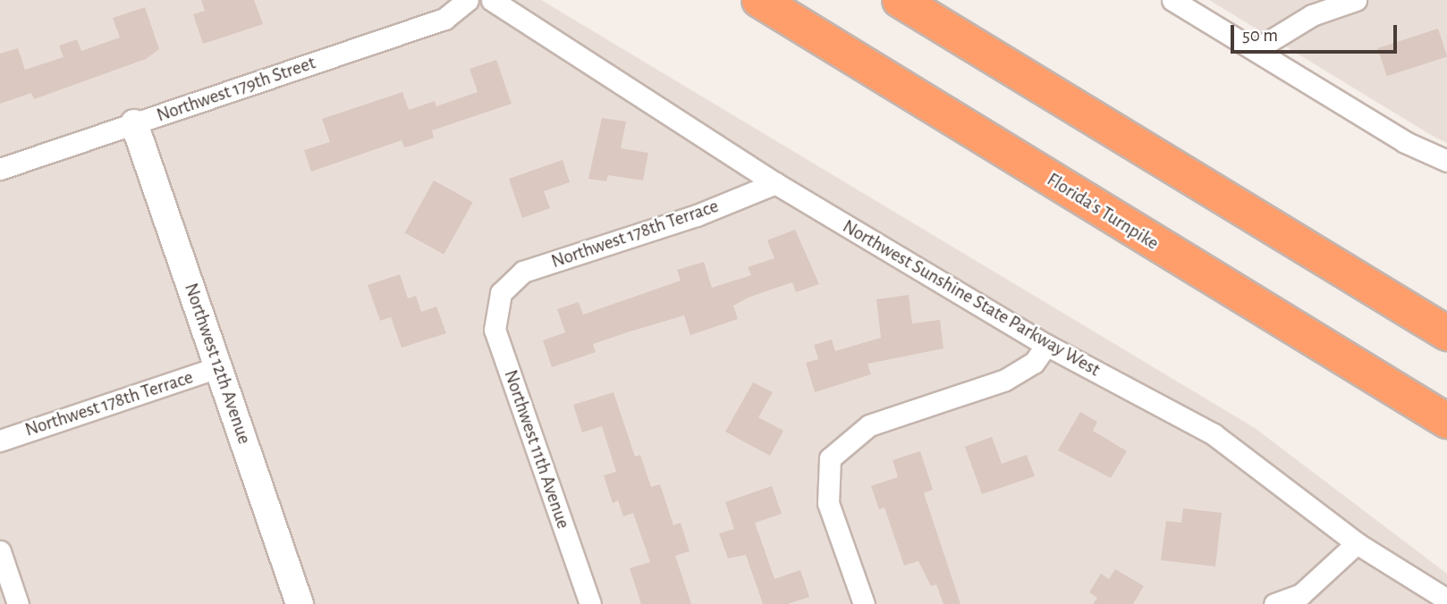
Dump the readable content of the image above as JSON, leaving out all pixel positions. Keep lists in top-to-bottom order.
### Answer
{
  "streets": {
    "highway": ["Florida's Turnpike"],
    "street": [
      "Northwest 179th Street",
      "Northwest 178th Terrace",
      "Northwest Sunshine State Parkway West",
      "Northwest 12th Avenue",
      "Northwest 11th Avenue"
    ]
  },
  "crossings": [
    ["Northwest 179th Street", "Northwest 12th Avenue"],
    ["Northwest 178th Terrace", "Northwest Sunshine State Parkway West"],
    ["Northwest 178th Terrace", "Northwest 12th Avenue"],
    ["Northwest 178th Terrace", "Northwest 11th Avenue"]
  ],
  "scale_bar": "50 m"
}
